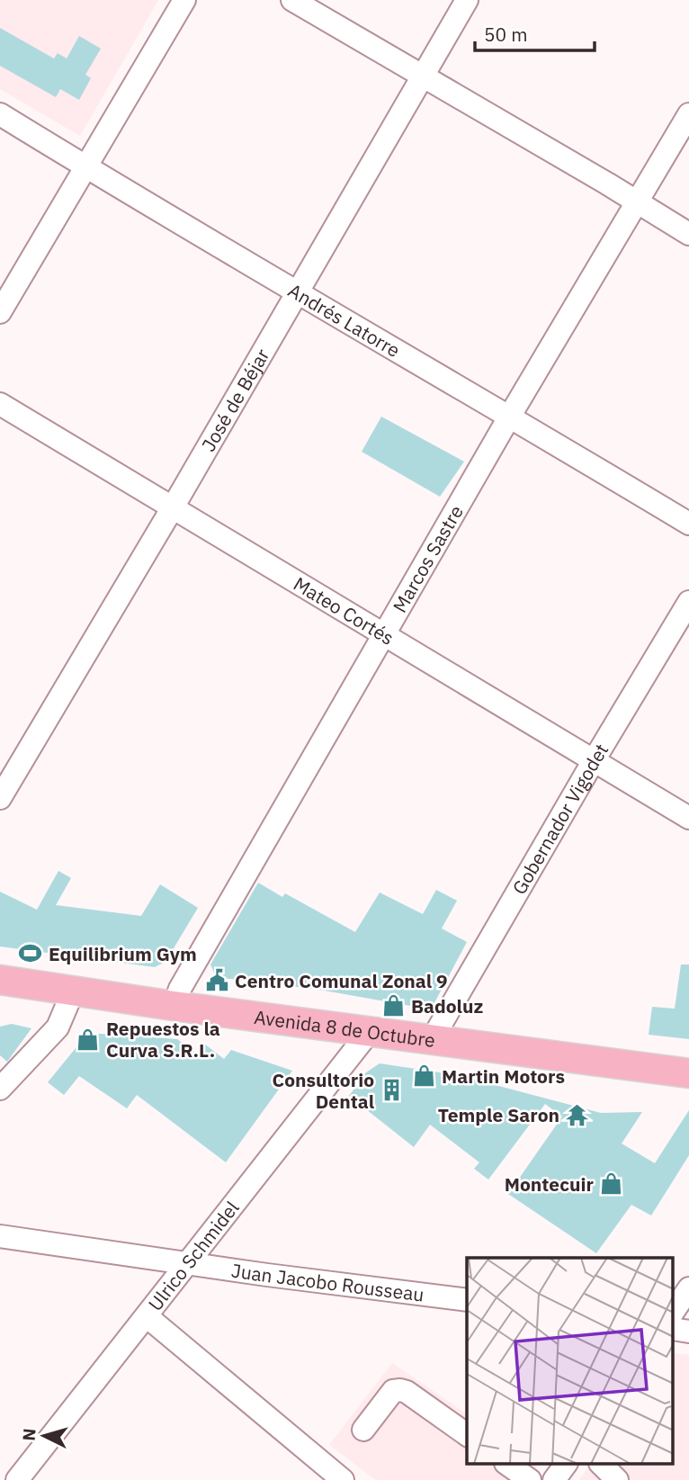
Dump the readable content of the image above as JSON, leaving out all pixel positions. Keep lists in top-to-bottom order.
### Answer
{
  "streets": {
    "main road": ["Avenida 8 de Octubre"],
    "street": [
      "Andrés Latorre",
      "José de Béjar",
      "Marcos Sastre",
      "Mateo Cortés",
      "Gobernador Vigodet",
      "Ulrico Schmidel",
      "Juan Jacobo Rousseau"
    ]
  },
  "crossings": [
    ["Andrés Latorre", "José de Béjar"],
    ["Andrés Latorre", "Marcos Sastre"],
    ["José de Béjar", "Mateo Cortés"],
    ["Marcos Sastre", "Mateo Cortés"],
    ["Marcos Sastre", "Avenida 8 de Octubre"],
    ["Mateo Cortés", "Gobernador Vigodet"],
    ["Gobernador Vigodet", "Avenida 8 de Octubre"],
    ["Avenida 8 de Octubre", "Ulrico Schmidel"],
    ["Ulrico Schmidel", "Juan Jacobo Rousseau"]
  ],
  "places": {
    "sports": ["Equilibrium Gym"],
    "public building": ["Centro Comunal Zonal 9"],
    "shop": [
      "Badoluz",
      "Repuestos la Curva S.R.L.",
      "Martin Motors",
      "Montecuir"
    ],
    "building": ["Consultorio Dental"],
    "temple": ["Temple Saron"]
  },
  "scale_bar": "50 m",
  "north": "left"
}
